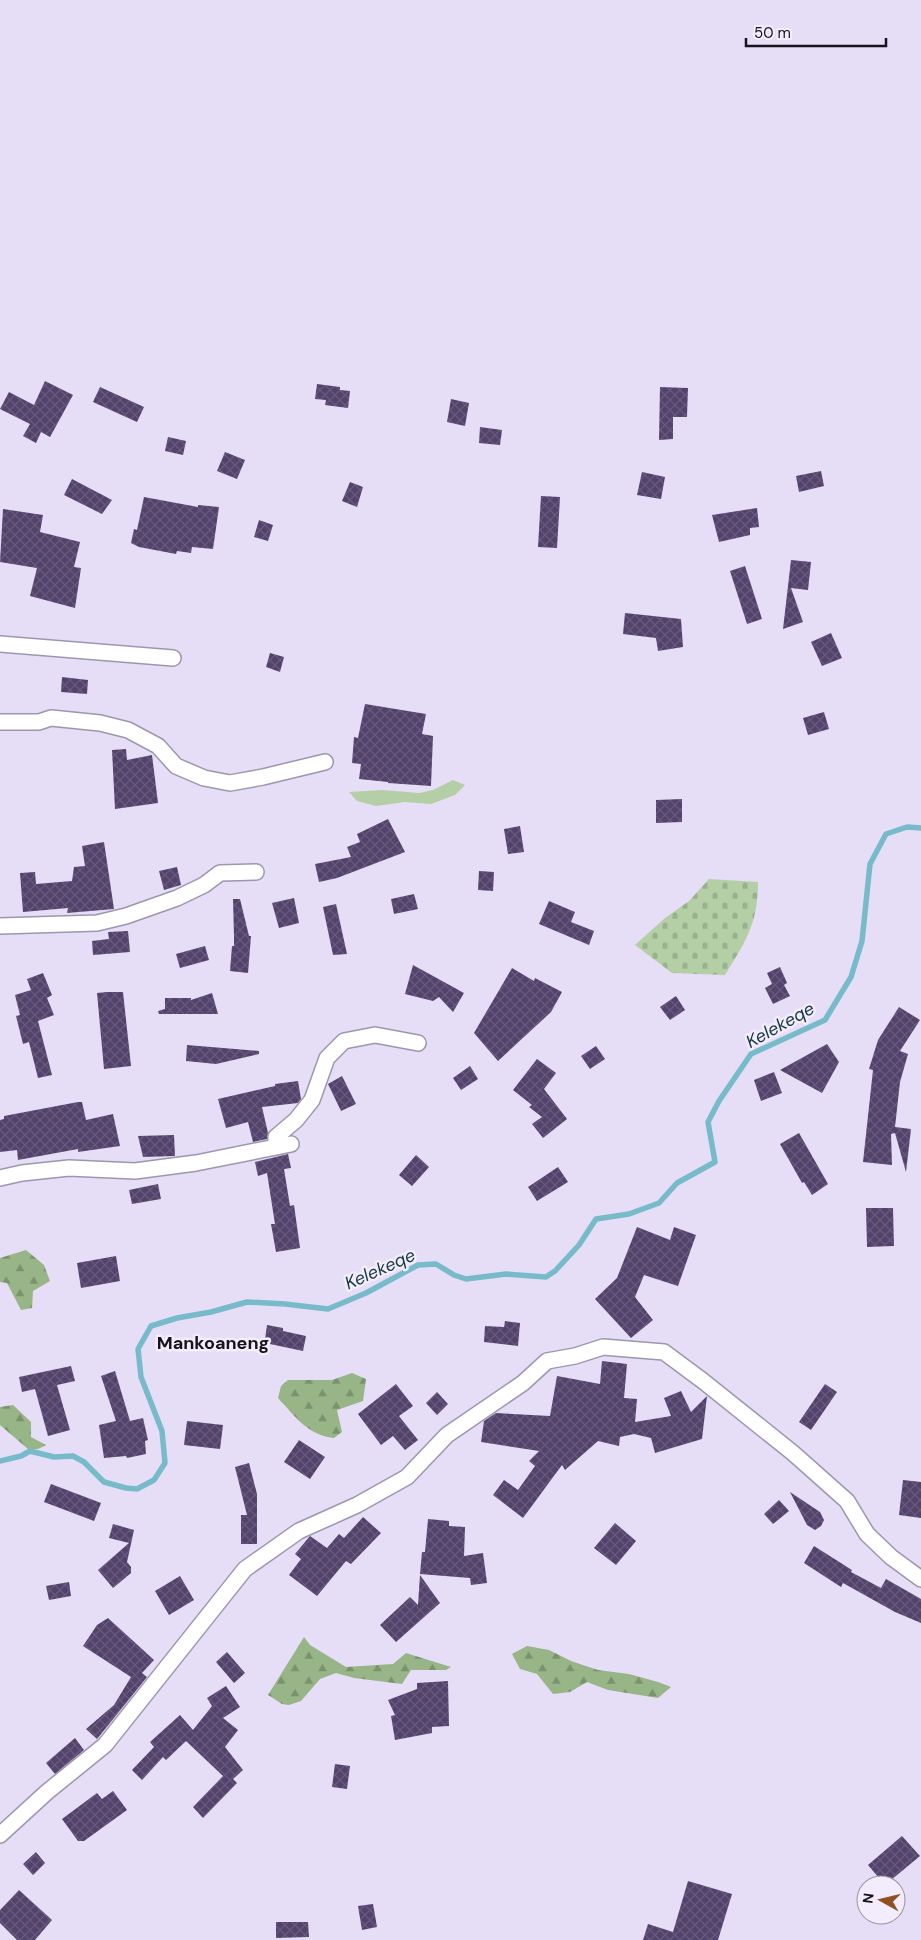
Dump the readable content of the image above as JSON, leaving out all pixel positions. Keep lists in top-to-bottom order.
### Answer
{
  "districts": ["Mankoaneng"],
  "water": ["Kelekeqe"],
  "scale_bar": "50 m",
  "north": "left"
}
